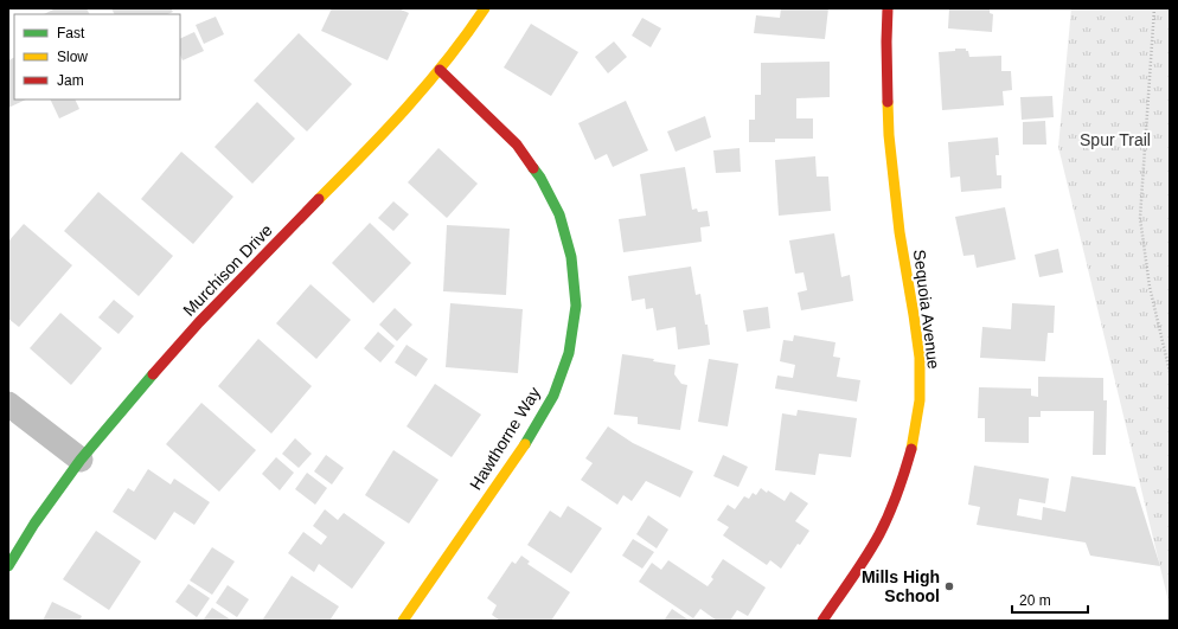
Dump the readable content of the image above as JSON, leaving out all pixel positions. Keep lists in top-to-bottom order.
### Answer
{
  "streets": {
    "street": ["Murchison Drive", "Sequoia Avenue", "Hawthorne Way"]
  },
  "crossings": [
    ["Murchison Drive", "Hawthorne Way"]
  ],
  "parks": ["Spur Trail"],
  "places": ["Mills High School"],
  "legend": ["Fast", "Slow", "Jam"],
  "scale_bar": "20 m"
}
